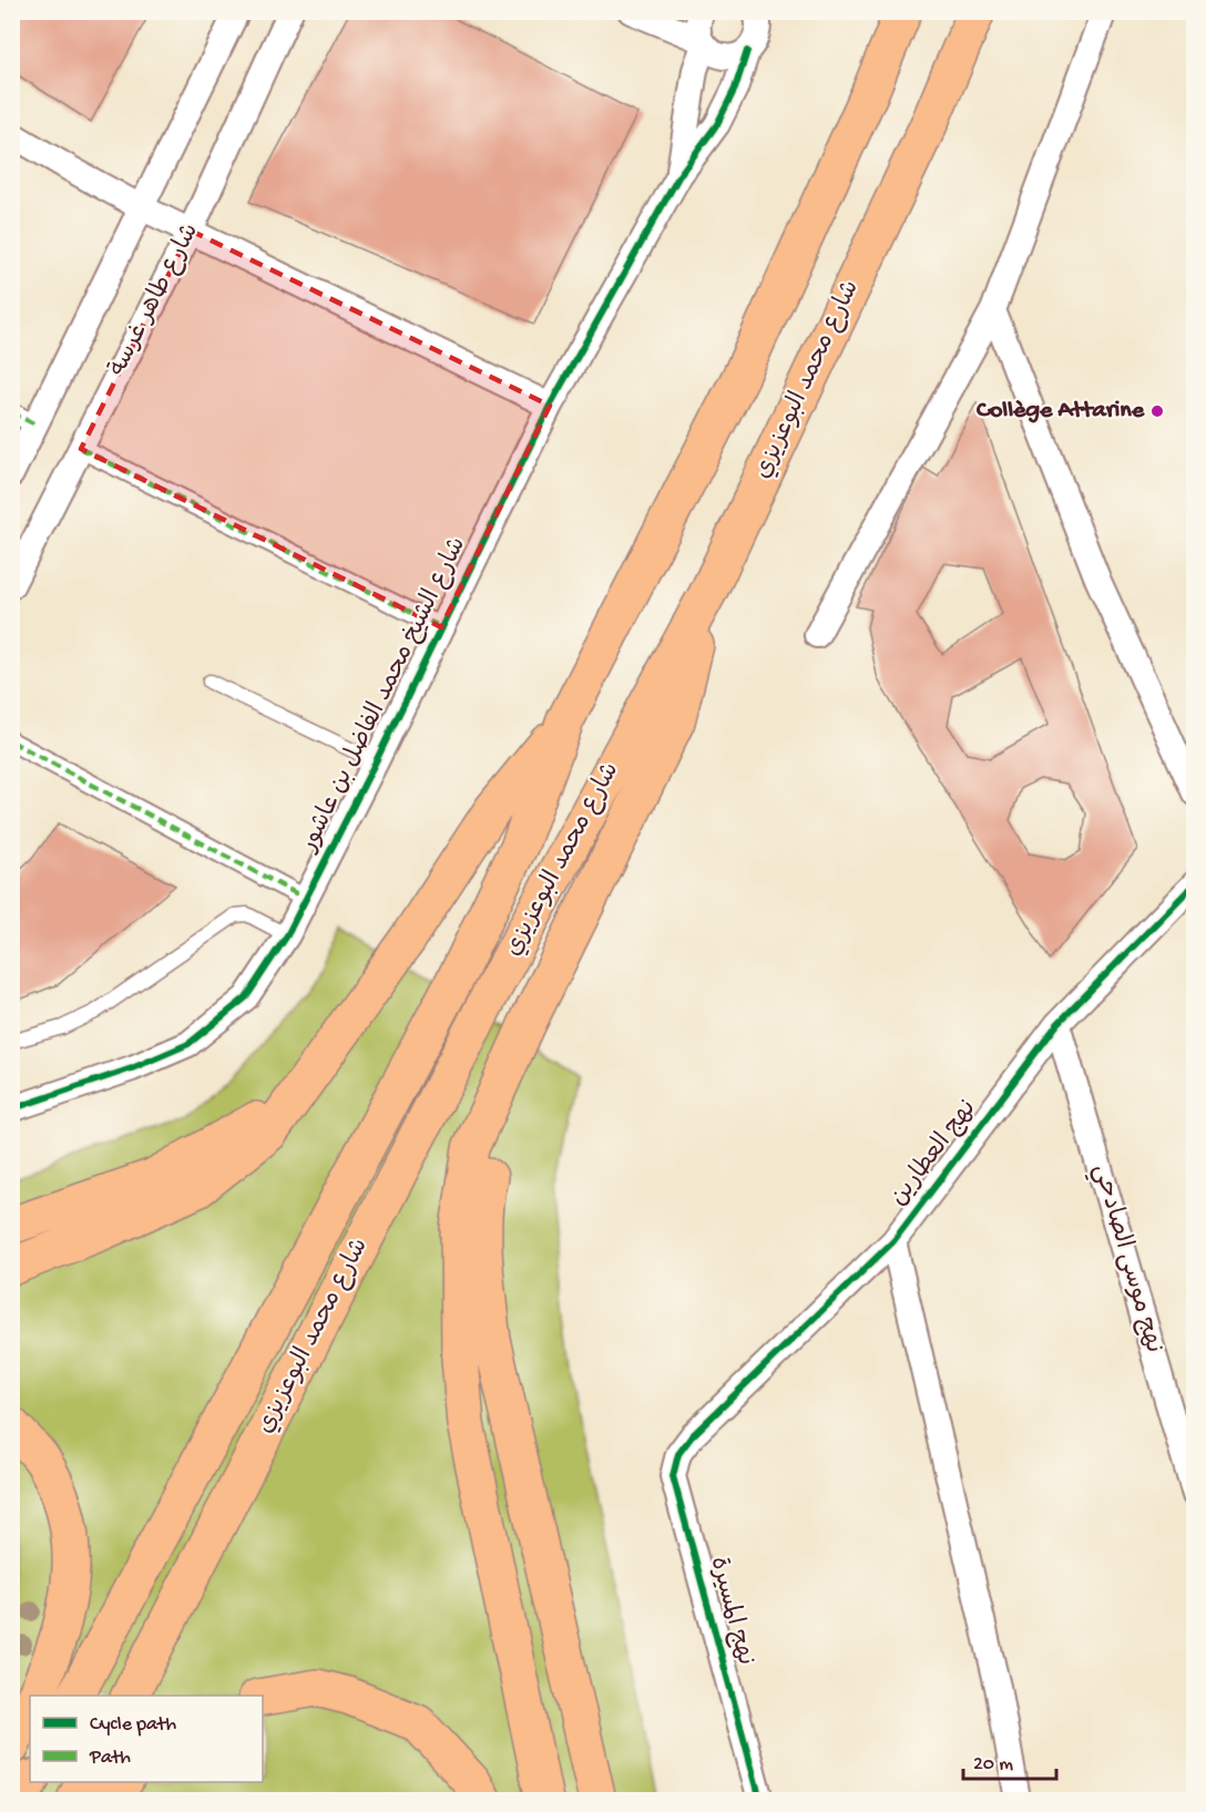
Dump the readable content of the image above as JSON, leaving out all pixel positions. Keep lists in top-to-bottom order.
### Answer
{
  "streets": {
    "highway": ["شارع محمد البوعزيزي"],
    "street": [
      "شارع طاهر غرسة",
      "شارع الشيخ محمد الفاضل بن عاشور",
      "نهج العطارين",
      "نهج موسى الصادحي",
      "نهج المسيرة"
    ]
  },
  "crossings": [
    ["نهج العطارين", "نهج موسى الصادحي"],
    ["نهج العطارين", "نهج المسيرة"]
  ],
  "places": ["Collège Attarine"],
  "legend": ["Cycle path", "Path"],
  "scale_bar": "20 m"
}
